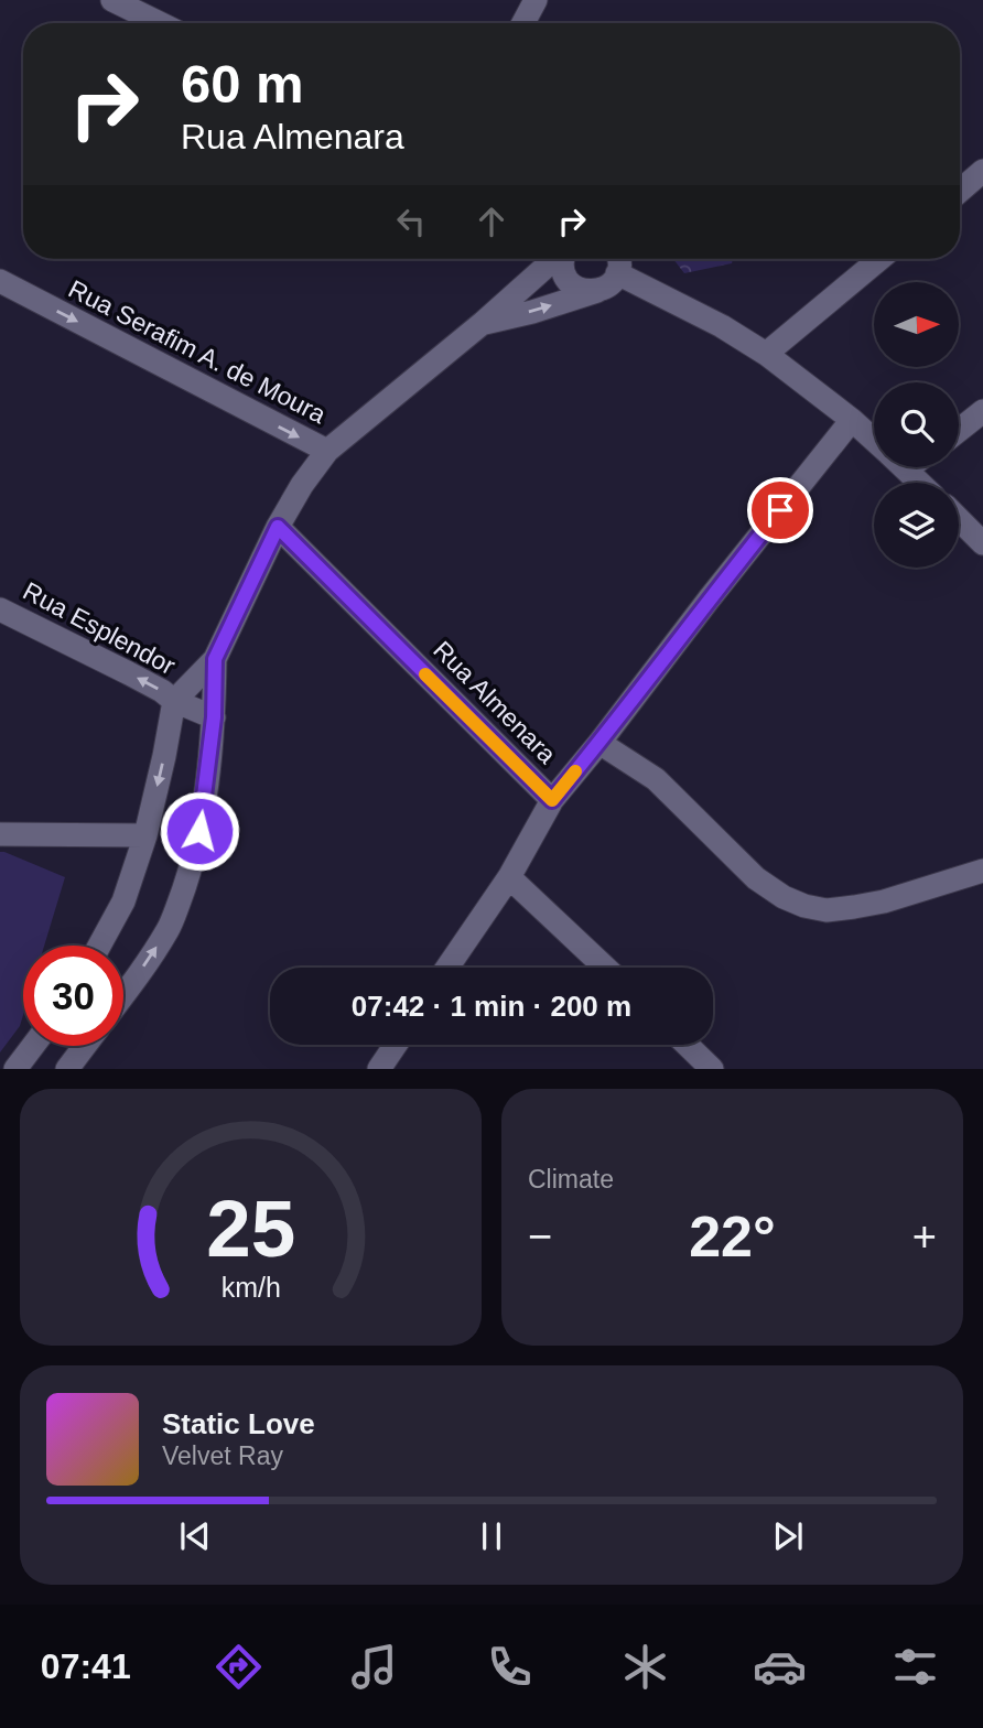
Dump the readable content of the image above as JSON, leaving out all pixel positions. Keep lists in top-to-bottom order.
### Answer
{
  "streets": {
    "street": ["Rua Serafim A. de Moura", "Rua Esplendor", "Rua Almenara"]
  },
  "one_way": ["Rua Serafim A. de Moura", "Rua Esplendor"],
  "north": "right",
  "page": {
    "turn": ["60 m", "Rua Almenara"],
    "limit": "30",
    "trip": "07:42 · 1 min · 200 m",
    "tile": "Climate",
    "heat": ["−", "22°", "+"],
    "song": ["Static Love", "Velvet Ray"],
    "tabs": "07:41",
    "gauge": ["25", "km/h"]
  }
}
